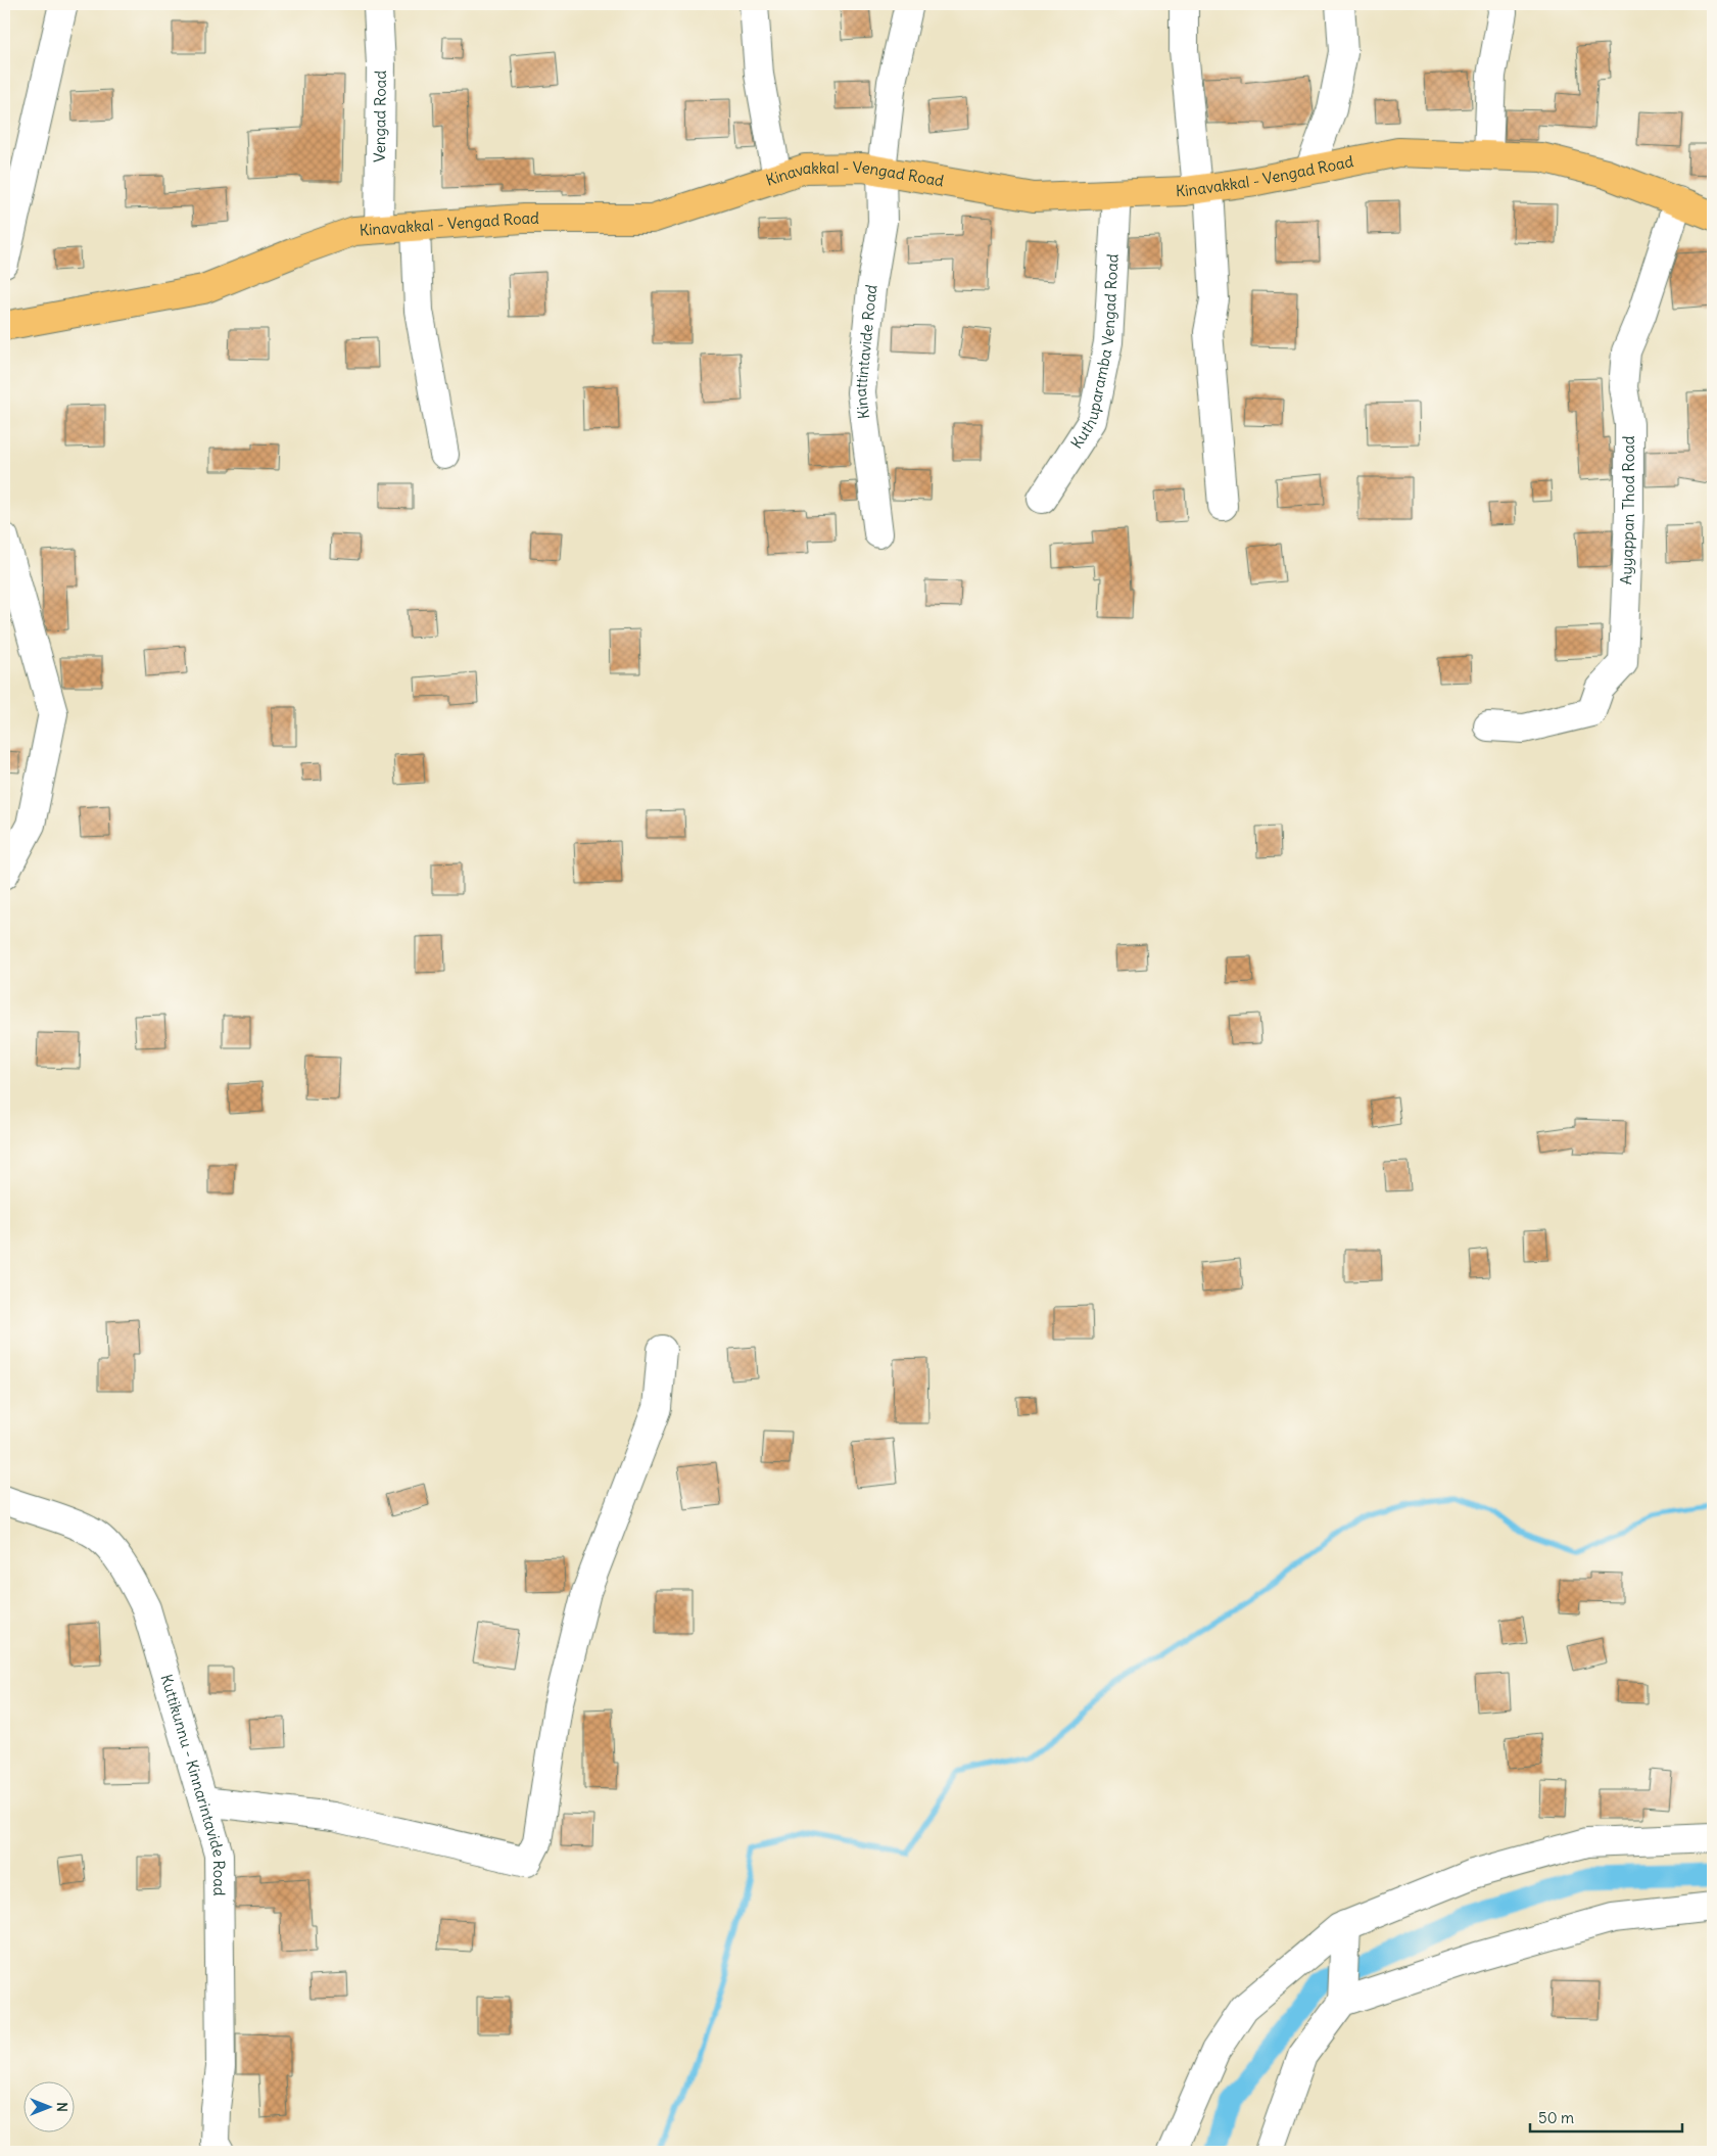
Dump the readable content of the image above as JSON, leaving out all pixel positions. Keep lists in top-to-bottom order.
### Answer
{
  "streets": {
    "main road": ["Kinavakkal - Vengad Road"],
    "street": [
      "Vengad Road",
      "Kuthuparamba Vengad Road",
      "Kinattintavide Road",
      "Ayyappan Thod Road",
      "Kuttikunnu - Kinnarintavide Road"
    ]
  },
  "crossings": [
    ["Vengad Road", "Kinavakkal - Vengad Road"],
    ["Kinavakkal - Vengad Road", "Kuthuparamba Vengad Road"],
    ["Kinavakkal - Vengad Road", "Kinattintavide Road"],
    ["Kinavakkal - Vengad Road", "Ayyappan Thod Road"]
  ],
  "scale_bar": "50 m",
  "north": "right"
}
